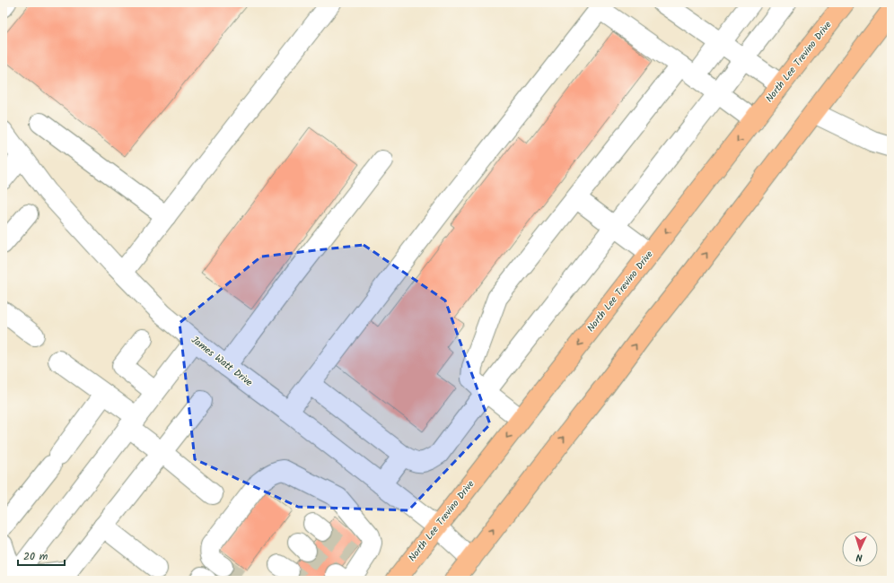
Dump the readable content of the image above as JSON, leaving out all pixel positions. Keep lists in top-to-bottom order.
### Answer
{
  "streets": {
    "main road": ["North Lee Trevino Drive"],
    "street": ["James Watt Drive"]
  },
  "crossings": [
    ["North Lee Trevino Drive", "James Watt Drive"]
  ],
  "scale_bar": "20 m",
  "north": "bottom"
}
